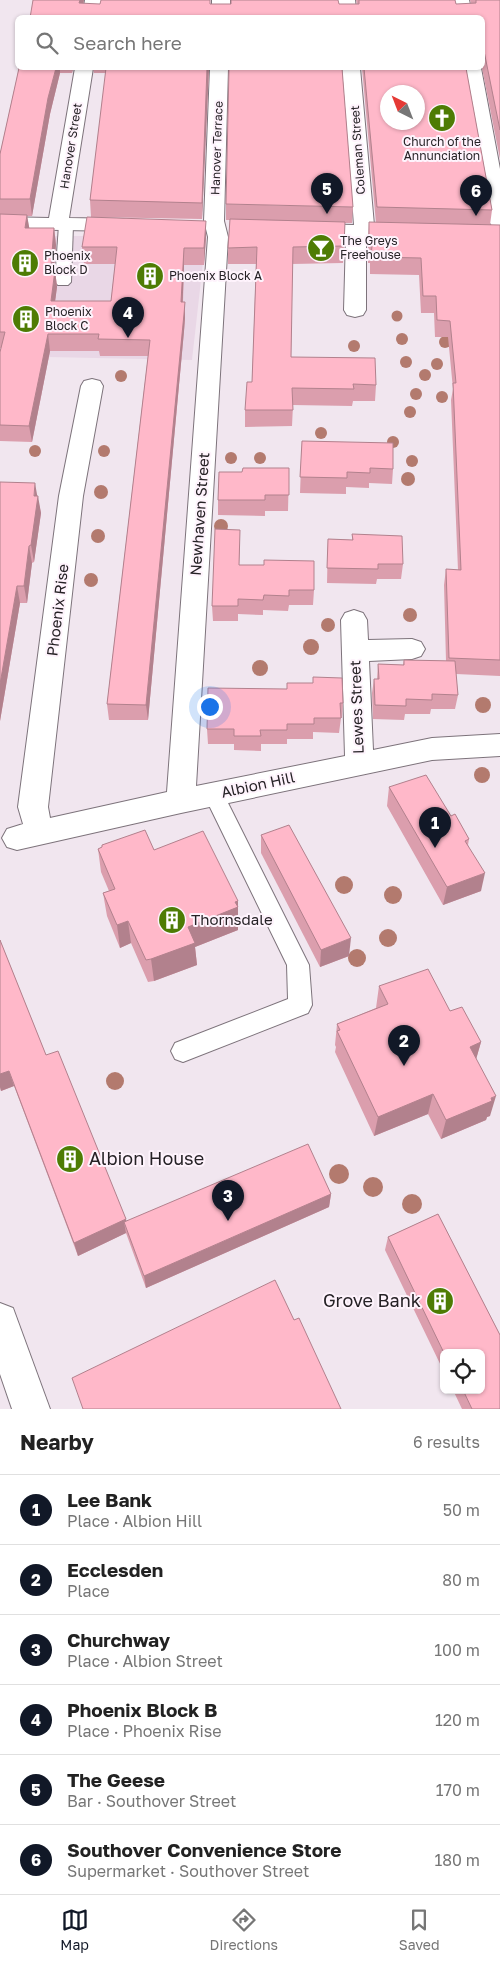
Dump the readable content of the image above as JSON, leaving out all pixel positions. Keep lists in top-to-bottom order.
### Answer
{
  "streets": {
    "street": [
      "Hanover Street",
      "Hanover Terrace",
      "Coleman Street",
      "Newhaven Street",
      "Phoenix Rise",
      "Lewes Street",
      "Albion Hill"
    ]
  },
  "crossings": [
    ["Hanover Terrace", "Newhaven Street"],
    ["Newhaven Street", "Albion Hill"],
    ["Phoenix Rise", "Albion Hill"],
    ["Lewes Street", "Albion Hill"]
  ],
  "places": {
    "church": ["Church of the Annunciation"],
    "bar": ["The Greys Freehouse"],
    "building": [
      "Phoenix Block D",
      "Phoenix Block A",
      "Phoenix Block C",
      "Thornsdale",
      "Albion House",
      "Grove Bank"
    ]
  },
  "north": "top left",
  "page": {
    "search": "Search here",
    "pins": [
      "5",
      "6",
      "4",
      "1",
      "2",
      "3"
    ],
    "heading": ["Nearby", "6 results"],
    "list": [
      {
        "mark": "1",
        "name": "Lee Bank",
        "note": "Place · Albion Hill",
        "value": "50 m"
      },
      {
        "mark": "2",
        "name": "Ecclesden",
        "note": "Place",
        "value": "80 m"
      },
      {
        "mark": "3",
        "name": "Churchway",
        "note": "Place · Albion Street",
        "value": "100 m"
      },
      {
        "mark": "4",
        "name": "Phoenix Block B",
        "note": "Place · Phoenix Rise",
        "value": "120 m"
      },
      {
        "mark": "5",
        "name": "The Geese",
        "note": "Bar · Southover Street",
        "value": "170 m"
      },
      {
        "mark": "6",
        "name": "Southover Convenience Store",
        "note": "Supermarket · Southover Street",
        "value": "180 m"
      }
    ],
    "nav": ["Map", "Directions", "Saved"]
  }
}
